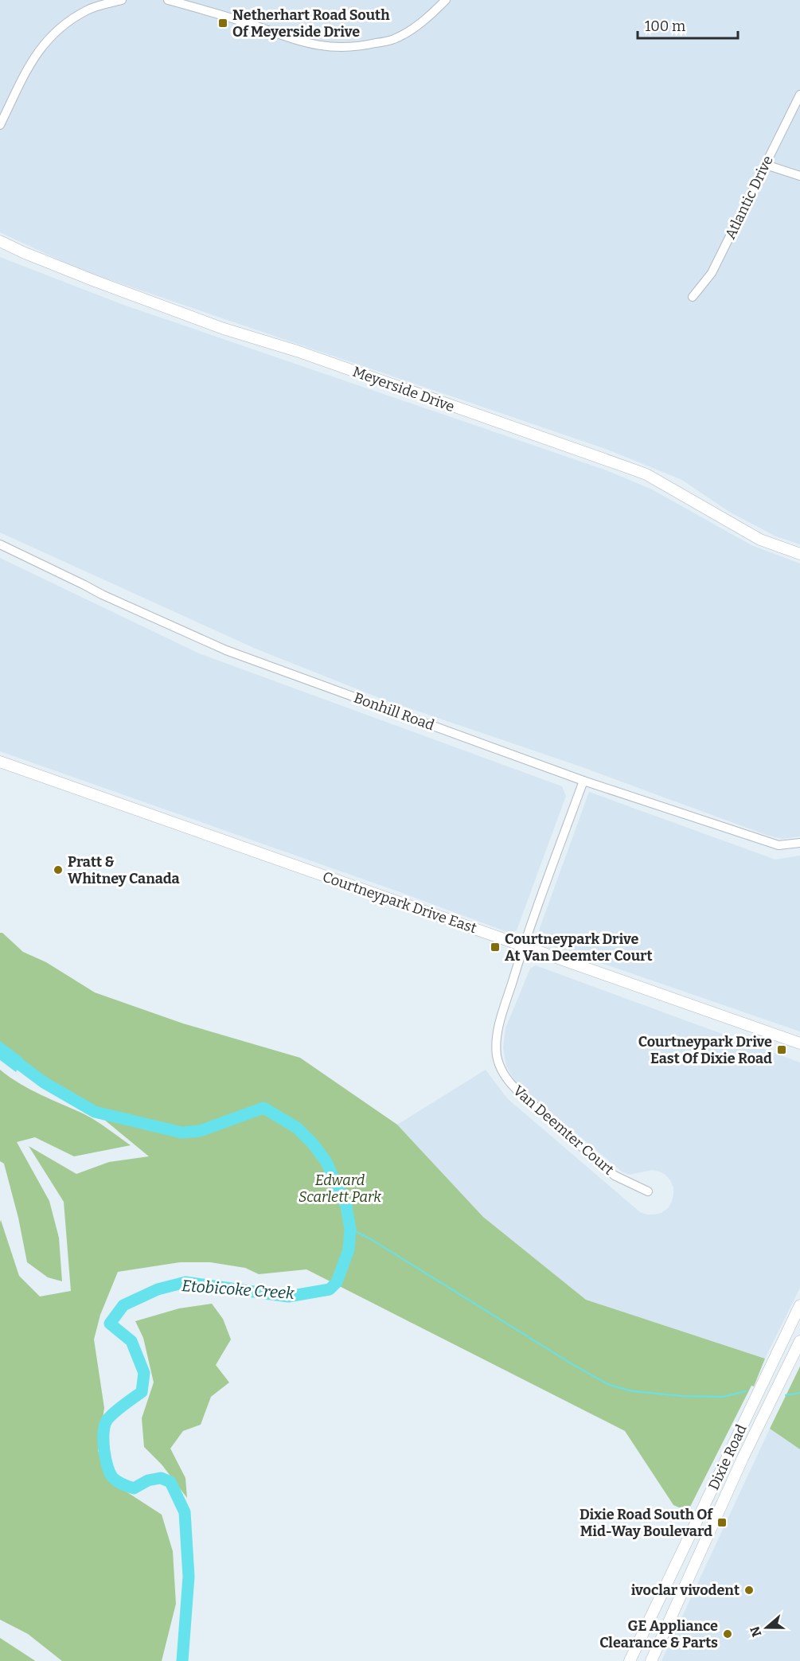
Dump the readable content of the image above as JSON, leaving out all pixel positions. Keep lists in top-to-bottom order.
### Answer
{
  "streets": {
    "street": [
      "Atlantic Drive",
      "Meyerside Drive",
      "Bonhill Road",
      "Courtneypark Drive East",
      "Van Deemter Court",
      "Dixie Road"
    ]
  },
  "crossings": [
    ["Bonhill Road", "Van Deemter Court"],
    ["Courtneypark Drive East", "Van Deemter Court"]
  ],
  "water": ["Etobicoke Creek"],
  "parks": ["Edward Scarlett Park"],
  "places": {
    "transit": [
      "Netherhart Road South Of Meyerside Drive",
      "Courtneypark Drive At Van Deemter Court",
      "Courtneypark Drive East Of Dixie Road",
      "Dixie Road South Of Mid-Way Boulevard"
    ],
    "other": ["Pratt & Whitney Canada", "ivoclar vivodent", "GE Appliance Clearance & Parts"]
  },
  "scale_bar": "100 m",
  "north": "left"
}
